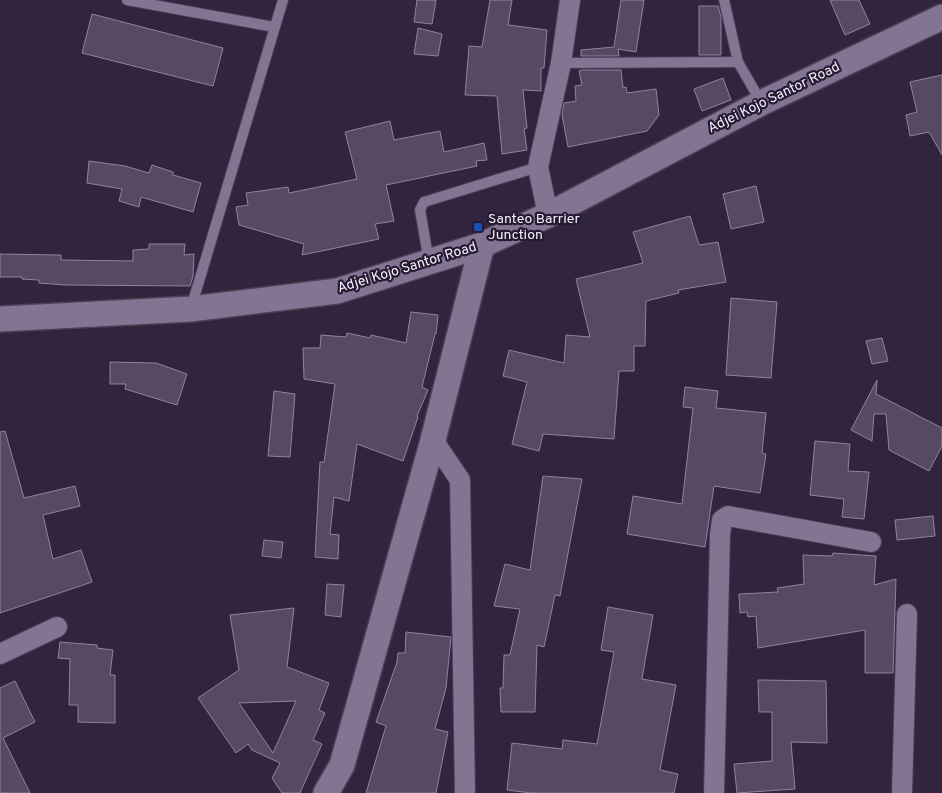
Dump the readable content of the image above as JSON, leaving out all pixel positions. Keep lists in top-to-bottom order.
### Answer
{
  "streets": {
    "street": ["Adjei Kojo Santor Road"]
  },
  "places": {
    "transit": ["Santeo Barrier Junction"]
  }
}
